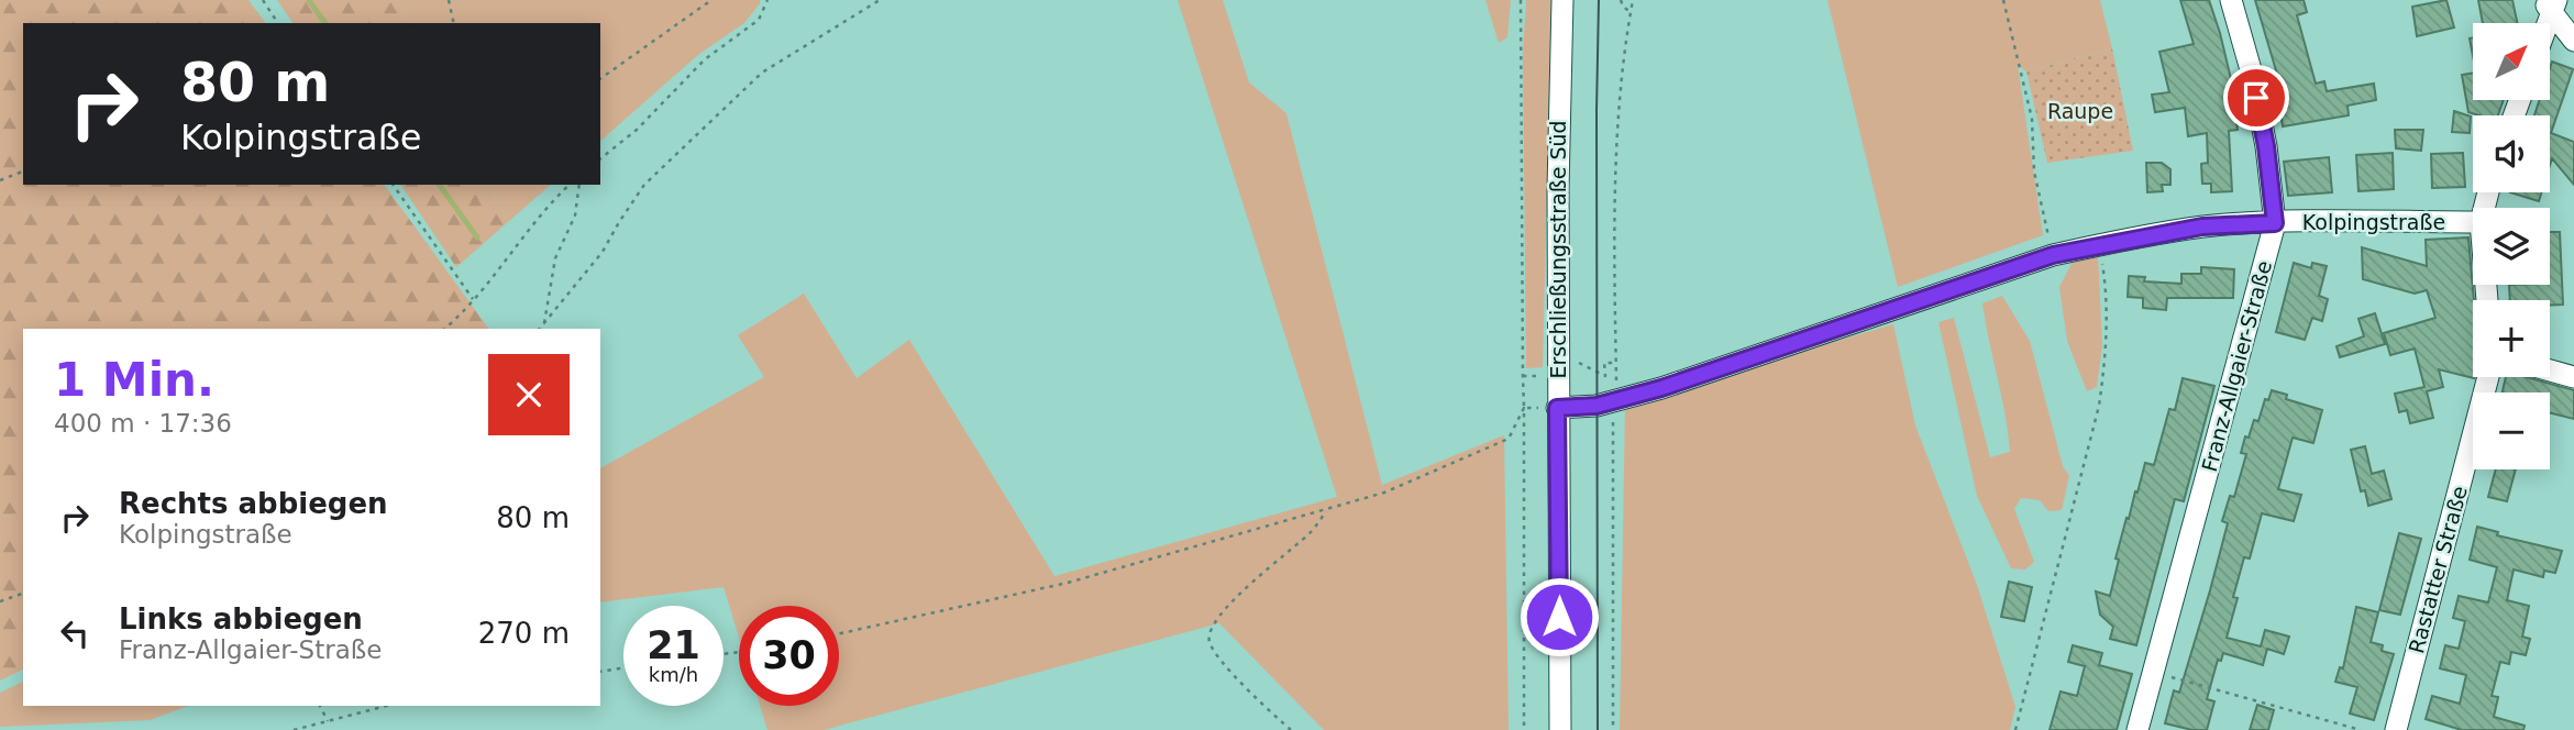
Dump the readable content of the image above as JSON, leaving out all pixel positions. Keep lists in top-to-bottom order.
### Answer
{
  "streets": {
    "street": [
      "Kolpingstraße",
      "Erschließungsstraße Süd",
      "Franz-Allgaier-Straße",
      "Rastatter Straße"
    ]
  },
  "crossings": [
    ["Kolpingstraße", "Erschließungsstraße Süd"],
    ["Kolpingstraße", "Franz-Allgaier-Straße"]
  ],
  "parks": ["Raupe"],
  "north": "top right",
  "page": {
    "map_buttons": ["+", "−"],
    "turn": ["80 m", "Kolpingstraße"],
    "heading": ["1 Min.", "400 m · 17:36"],
    "list": [
      {
        "name": "Rechts abbiegen",
        "note": "Kolpingstraße",
        "value": "80 m"
      },
      {
        "name": "Links abbiegen",
        "note": "Franz-Allgaier-Straße",
        "value": "270 m"
      }
    ],
    "speed": "21 km/h",
    "limit": "30"
  }
}
